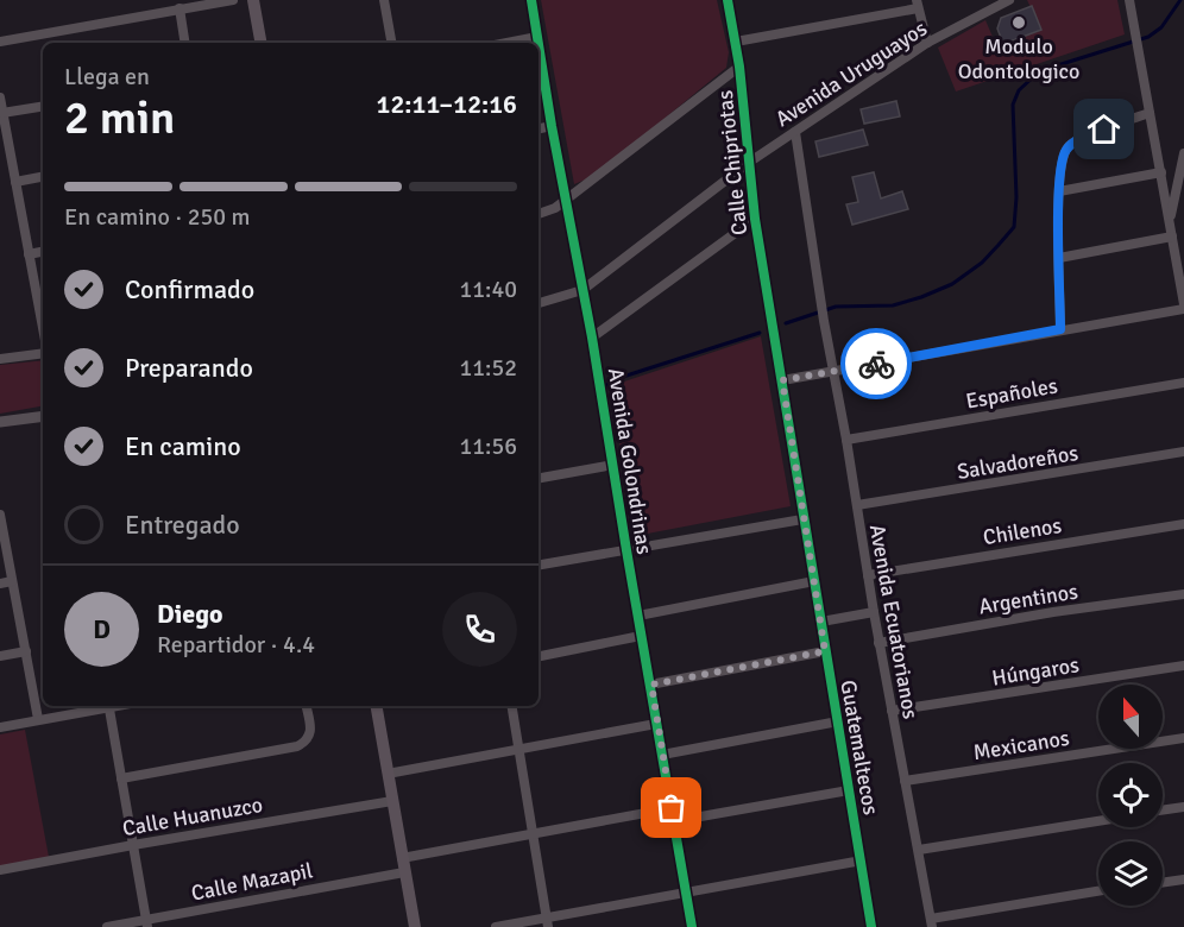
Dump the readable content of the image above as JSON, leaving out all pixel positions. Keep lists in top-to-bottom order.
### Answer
{
  "streets": {
    "street": [
      "Avenida Uruguayos",
      "Calle Chipriotas",
      "Españoles",
      "Avenida Golondrinas",
      "Salvadoreños",
      "Chilenos",
      "Argentinos",
      "Avenida Ecuatorianos",
      "Húngaros",
      "Mexicanos",
      "Guatemaltecos",
      "Calle Huanuzco",
      "Calle Mazapil"
    ]
  },
  "crossings": [
    ["Avenida Uruguayos", "Calle Chipriotas"],
    ["Avenida Uruguayos", "Avenida Golondrinas"],
    ["Avenida Uruguayos", "Avenida Ecuatorianos"],
    ["Calle Chipriotas", "Guatemaltecos"],
    ["Españoles", "Avenida Ecuatorianos"],
    ["Salvadoreños", "Avenida Ecuatorianos"],
    ["Chilenos", "Avenida Ecuatorianos"],
    ["Argentinos", "Avenida Ecuatorianos"],
    ["Avenida Ecuatorianos", "Húngaros"],
    ["Avenida Ecuatorianos", "Mexicanos"]
  ],
  "places": ["Modulo Odontologico"],
  "north": "top",
  "page": {
    "heading": ["2 min", "Llega en", "12:11–12:16"],
    "panel": ["Diego", "Repartidor · 4.4"],
    "bar": "En camino · 250 m",
    "list": [
      ["Confirmado", "11:40"],
      ["Preparando", "11:52"],
      ["En camino", "11:56"],
      "Entregado"
    ],
    "round": "D"
  }
}
